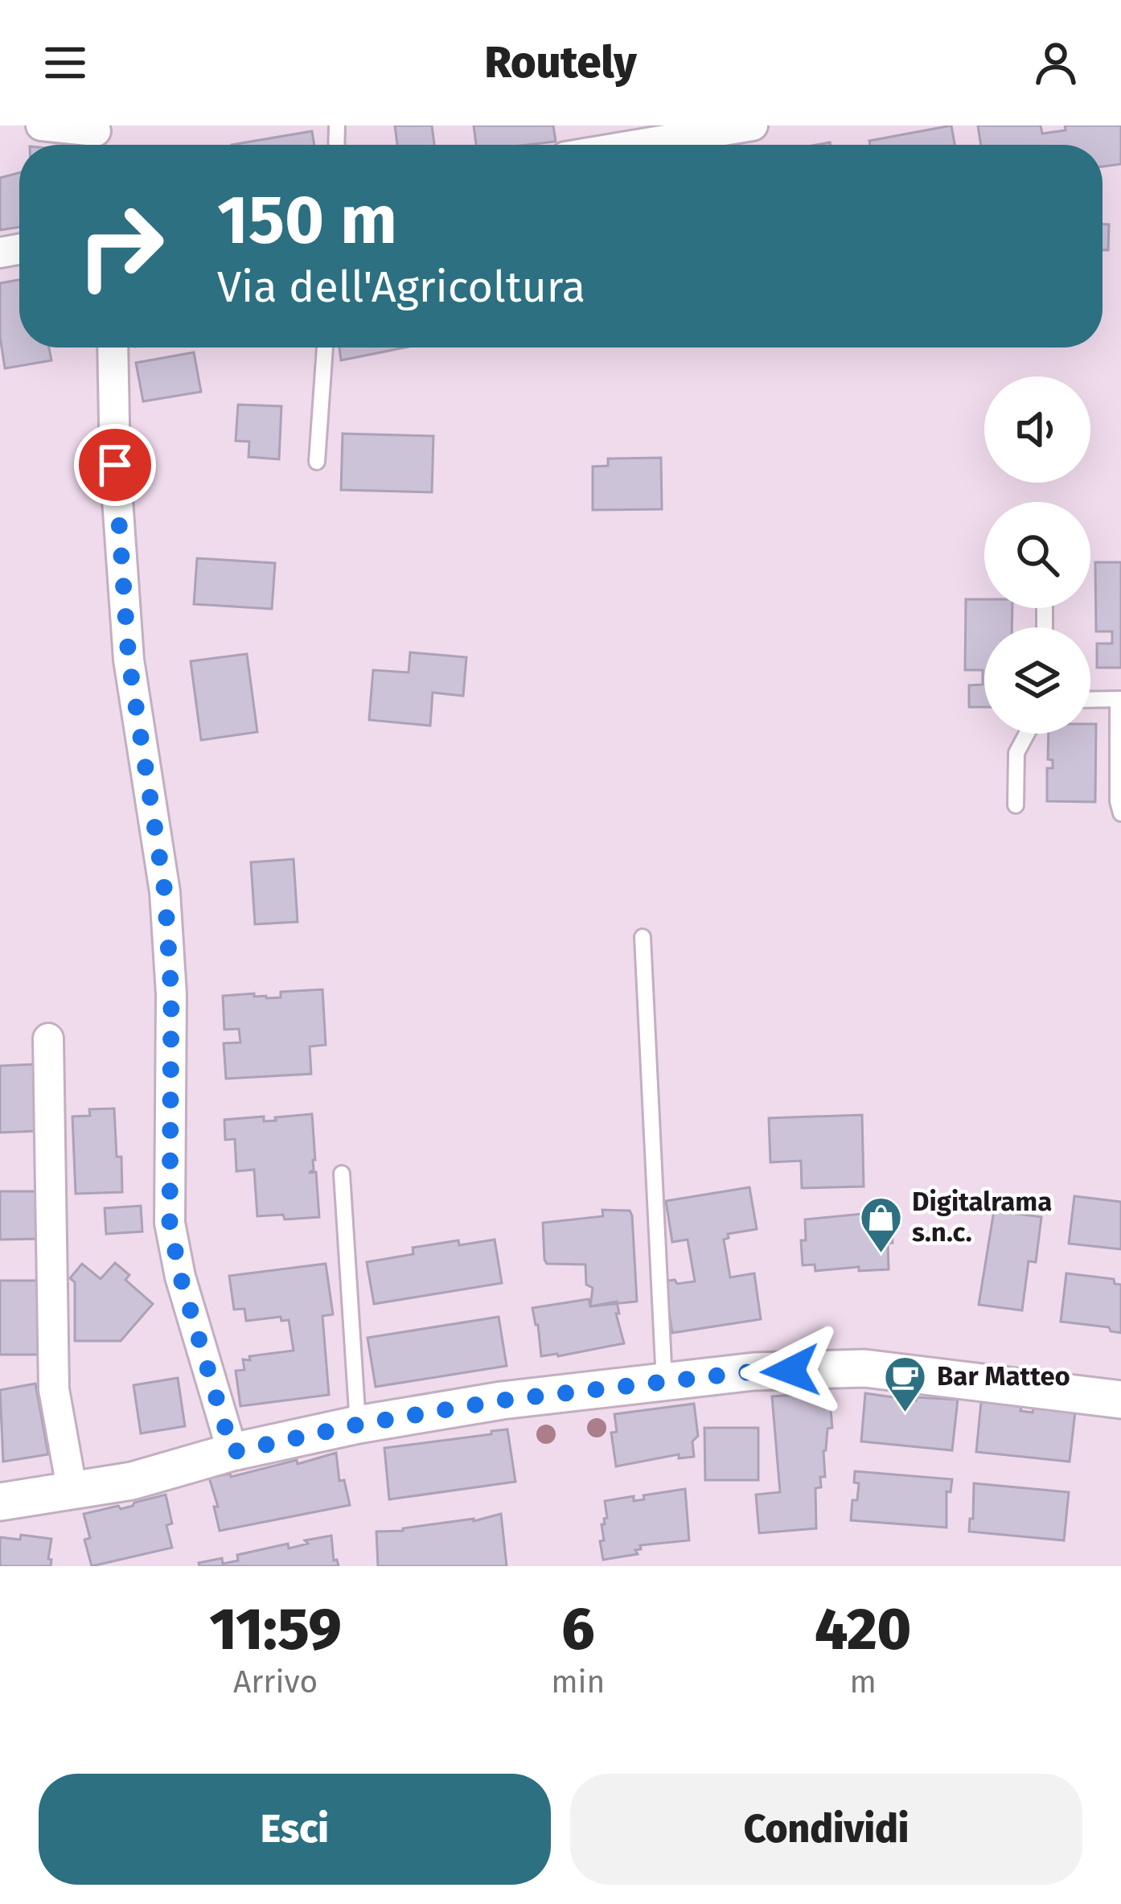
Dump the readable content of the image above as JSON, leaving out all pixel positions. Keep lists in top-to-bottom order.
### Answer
{
  "places": {
    "shop": ["Digitalrama s.n.c."],
    "cafe": ["Bar Matteo"]
  },
  "page": {
    "header": "Routely",
    "turn": ["150 m", "Via dell'Agricoltura"],
    "eta": [
      "11:59",
      "Arrivo",
      "6",
      "min",
      "420",
      "m"
    ],
    "buttons": ["Esci", "Condividi"]
  }
}
